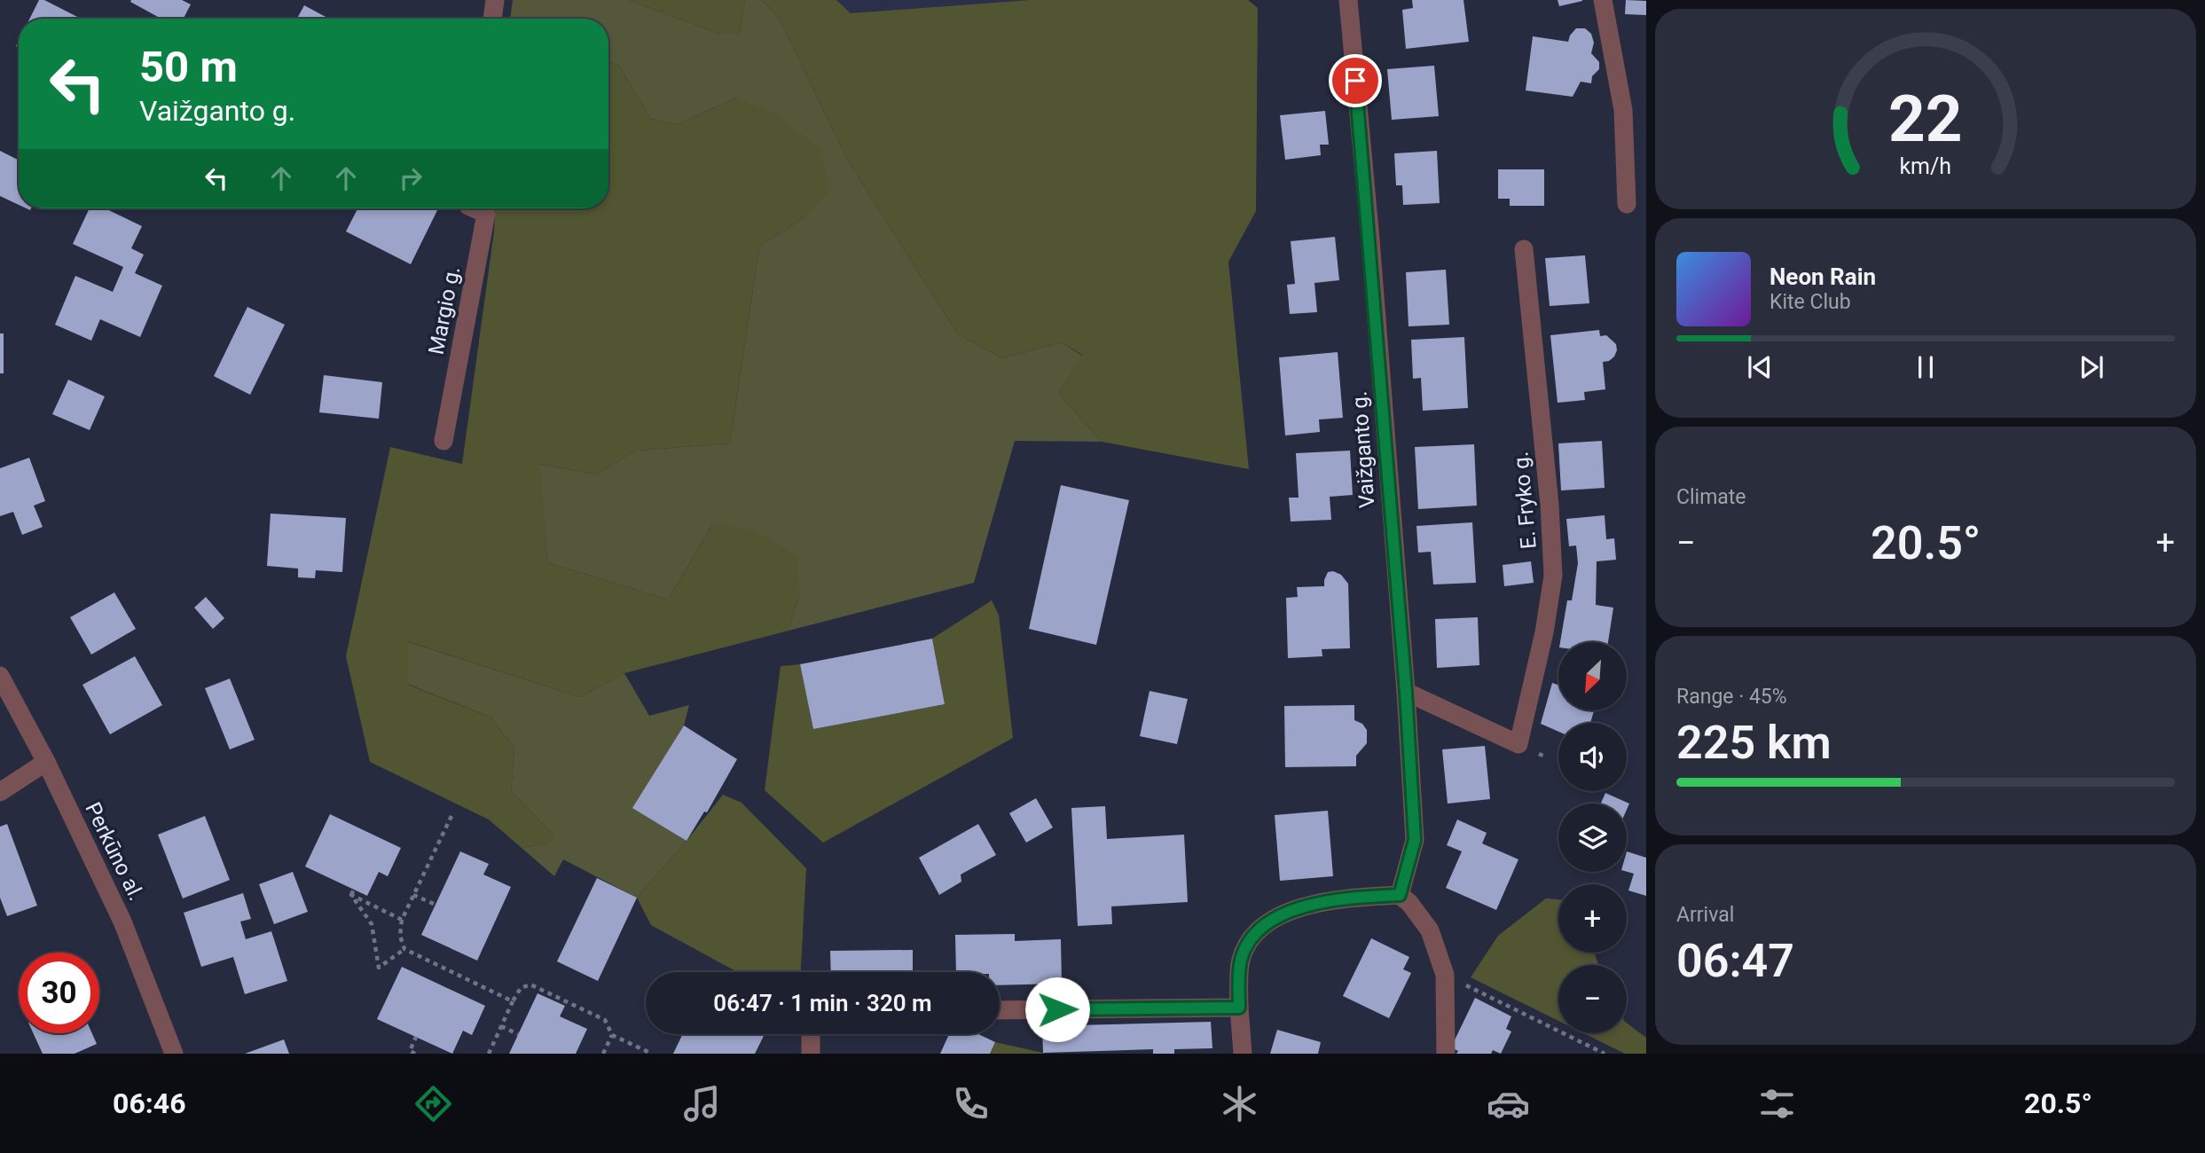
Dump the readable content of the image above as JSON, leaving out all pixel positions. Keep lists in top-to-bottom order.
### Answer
{
  "streets": {
    "street": [
      "Margio g.",
      "Vaižganto g.",
      "E. Fryko g.",
      "Perkūno al."
    ]
  },
  "crossings": [
    ["Vaižganto g.", "E. Fryko g."]
  ],
  "north": "bottom left",
  "page": {
    "turn": ["50 m", "Vaižganto g."],
    "song": ["Neon Rain", "Kite Club"],
    "tile": [
      "Climate",
      ["Range · 45%", "225 km"],
      ["Arrival", "06:47"]
    ],
    "heat": ["−", "20.5°", "+"],
    "map_buttons": ["+", "−"],
    "limit": "30",
    "trip": "06:47 · 1 min · 320 m",
    "tabs": ["06:46", "20.5°"],
    "gauge": ["22", "km/h"]
  }
}
